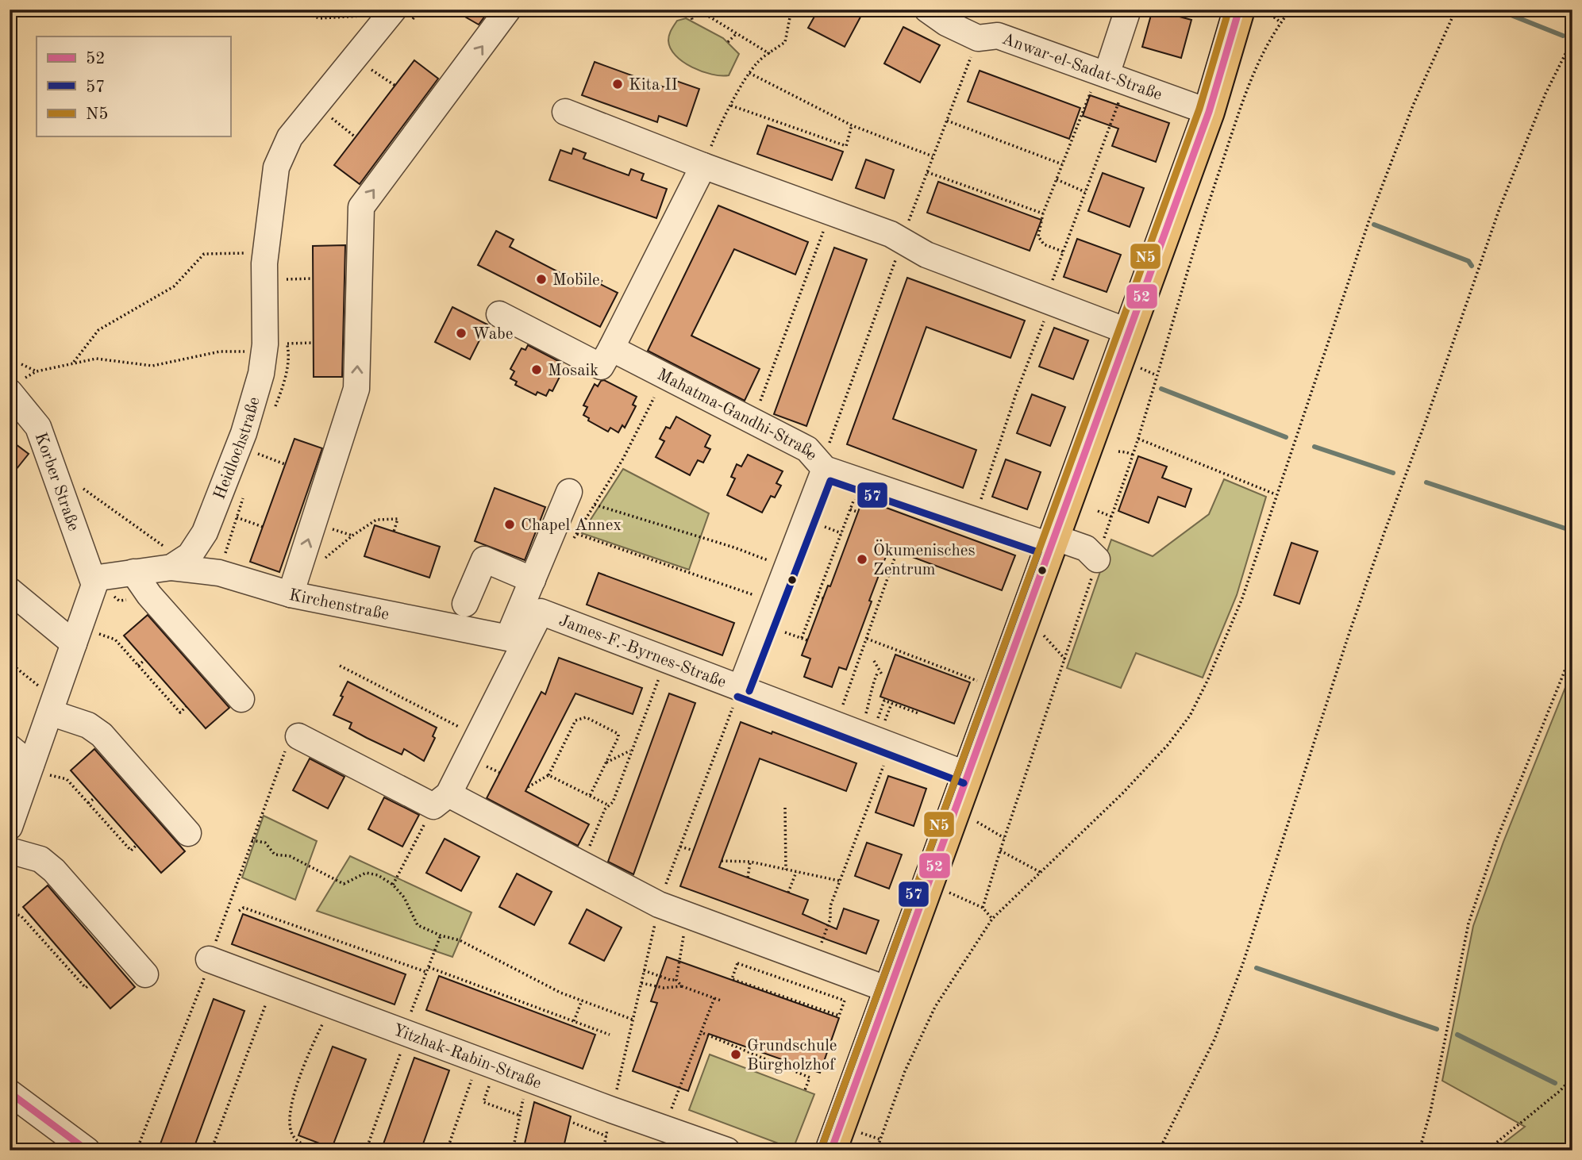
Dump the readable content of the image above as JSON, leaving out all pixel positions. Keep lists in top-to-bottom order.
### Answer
{
  "streets": {
    "street": [
      "Anwar-el-Sadat-Straße",
      "Mahatma-Gandhi-Straße",
      "Heidlochstraße",
      "Korber Straße",
      "Kirchenstraße",
      "James-F.-Byrnes-Straße",
      "Yitzhak-Rabin-Straße"
    ]
  },
  "crossings": [
    ["Heidlochstraße", "Kirchenstraße"]
  ],
  "places": [
    "Kita II",
    "Mobile",
    "Wabe",
    "Mosaik",
    "Chapel Annex",
    "Ökumenisches Zentrum",
    "Grundschule Burgholzhof"
  ],
  "lines": ["transit line 52", "transit line N5", "transit line 57"],
  "legend": ["52", "57", "N5"]
}
